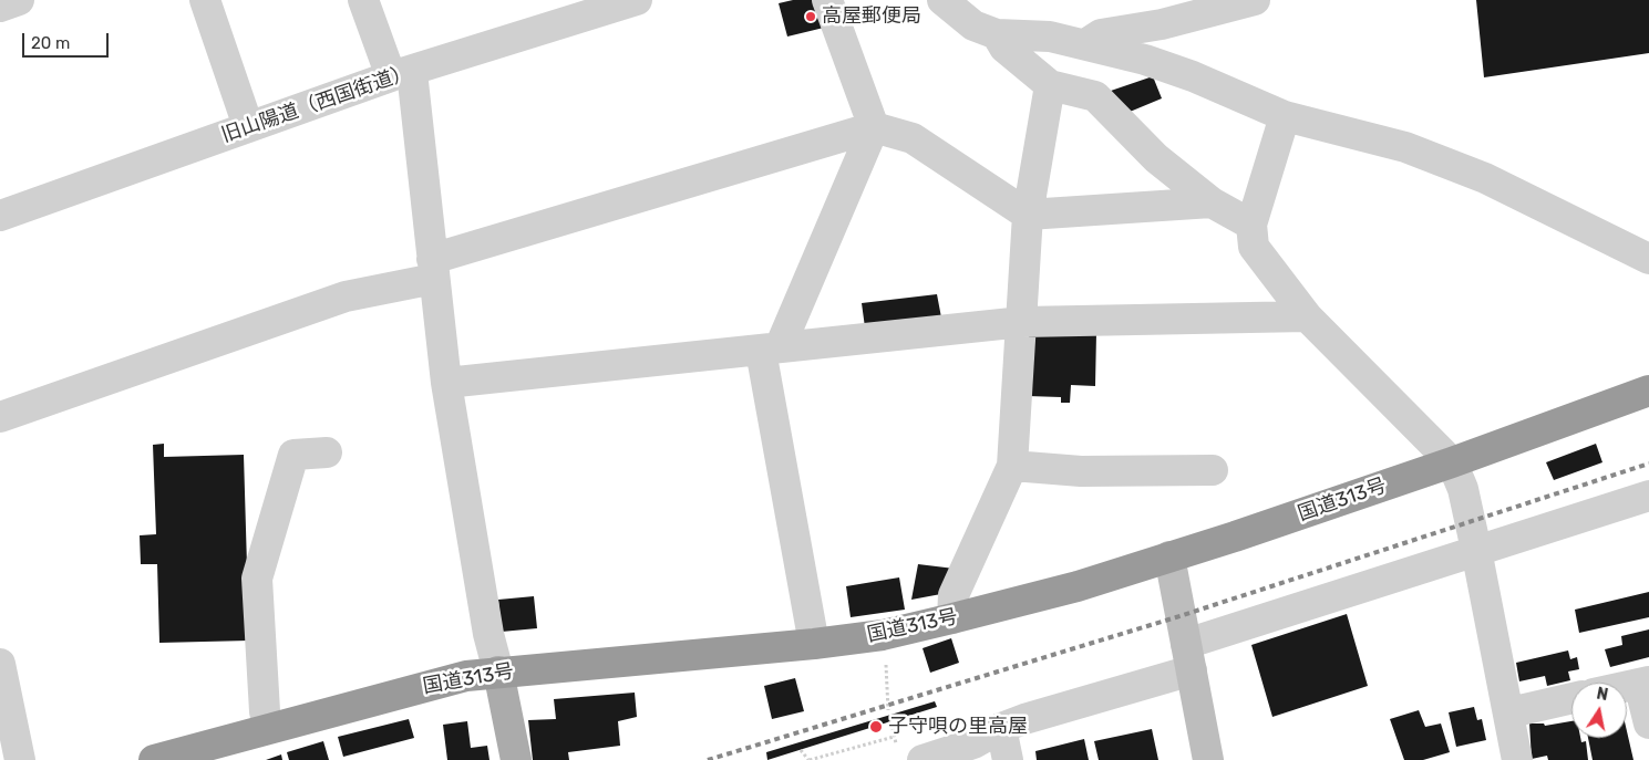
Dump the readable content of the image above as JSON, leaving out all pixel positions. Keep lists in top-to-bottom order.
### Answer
{
  "streets": {
    "highway": ["国道313号"],
    "street": ["旧山陽道（西国街道）"]
  },
  "places": ["高屋郵便局", "子守唄の里高屋"],
  "scale_bar": "20 m",
  "north": "top"
}
